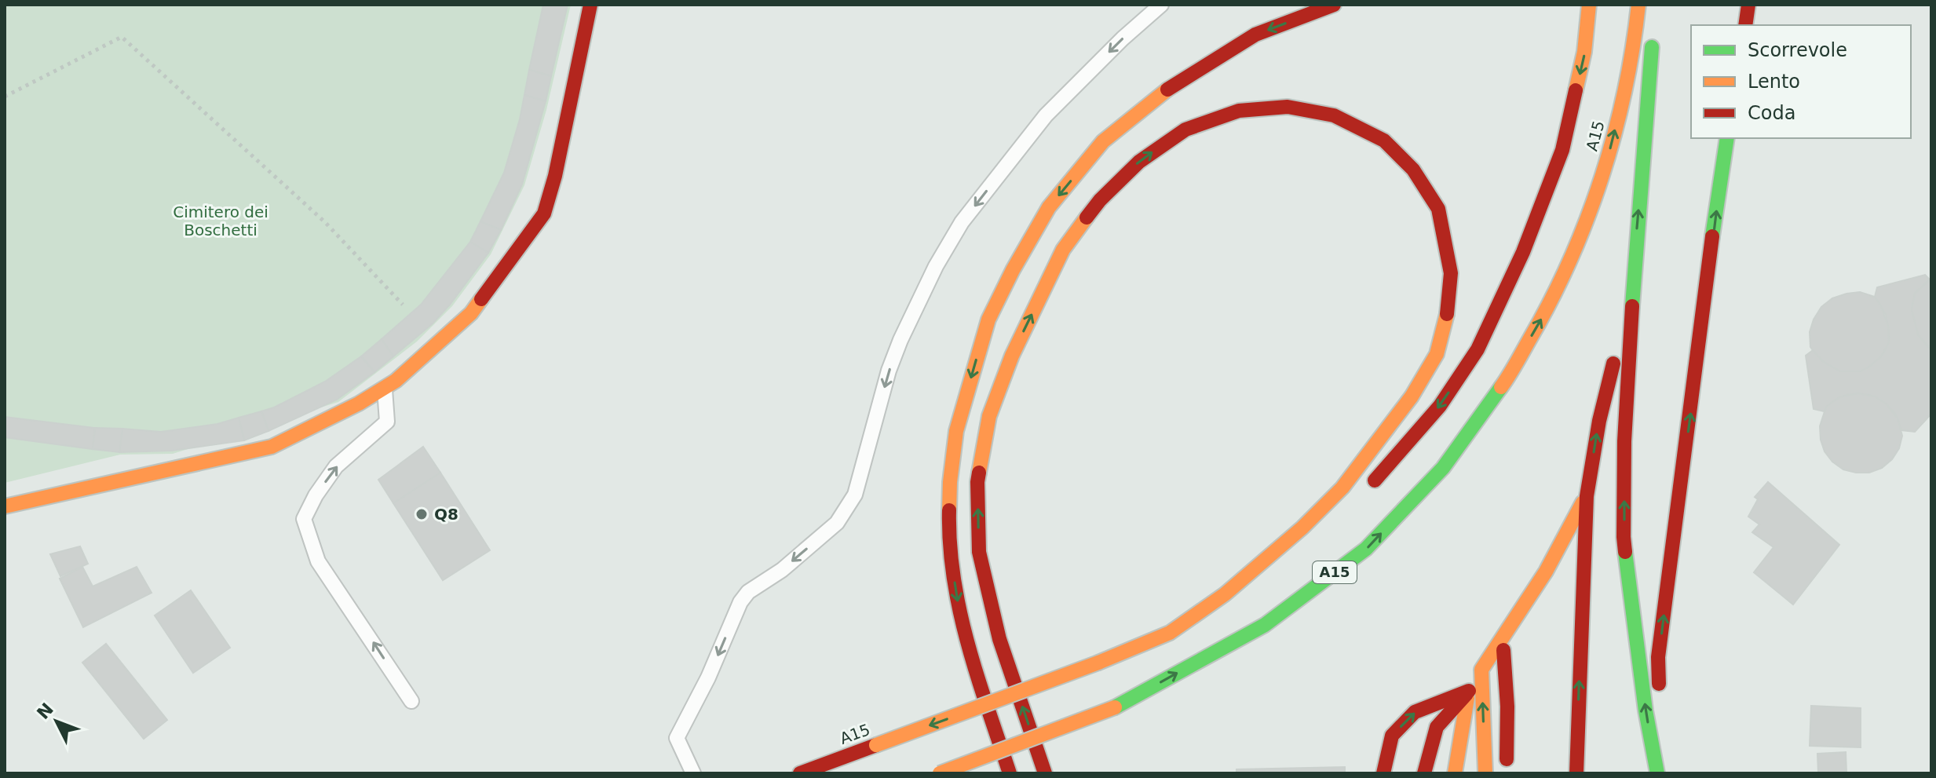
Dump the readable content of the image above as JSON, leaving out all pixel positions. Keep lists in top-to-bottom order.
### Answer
{
  "streets": {
    "main road": ["A15"]
  },
  "parks": ["Cimitero dei Boschetti"],
  "places": ["Q8"],
  "legend": ["Scorrevole", "Lento", "Coda"],
  "north": "top left"
}
